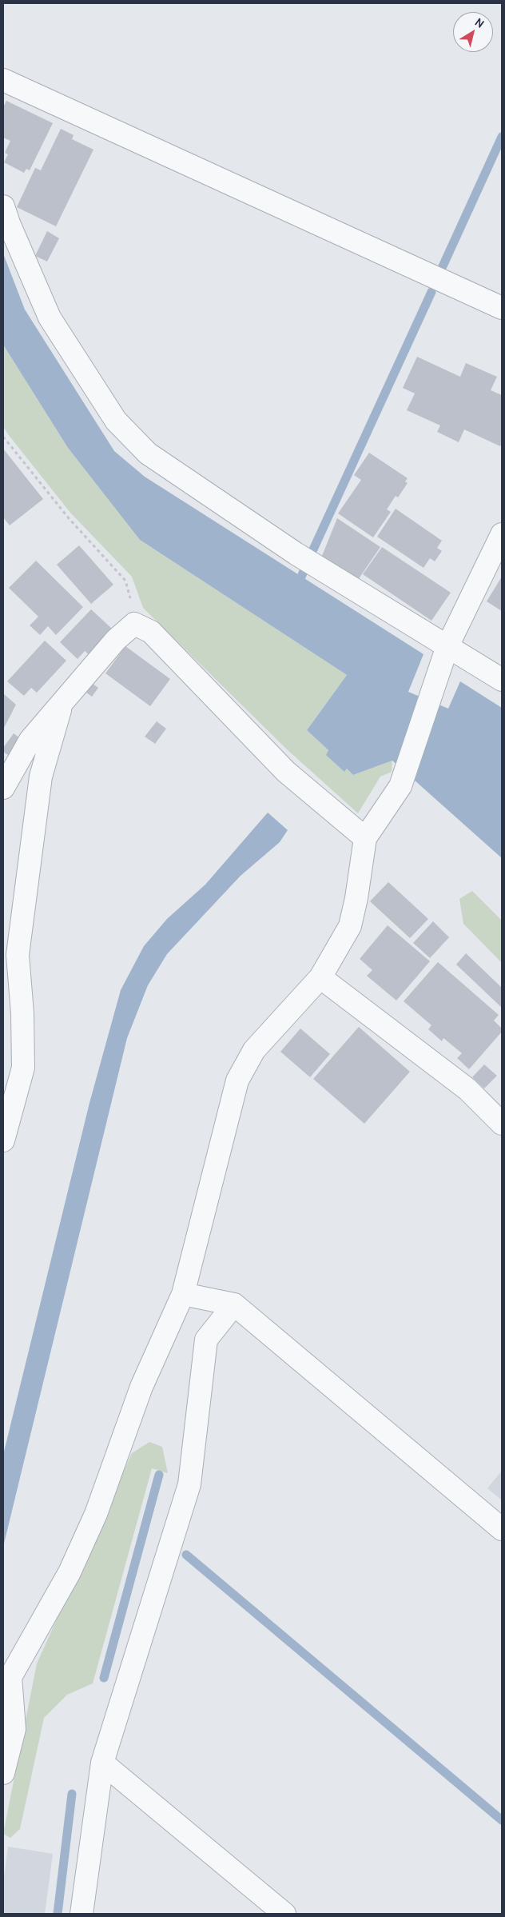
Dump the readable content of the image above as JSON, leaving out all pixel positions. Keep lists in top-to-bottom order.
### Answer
{
  "north": "top right"
}
